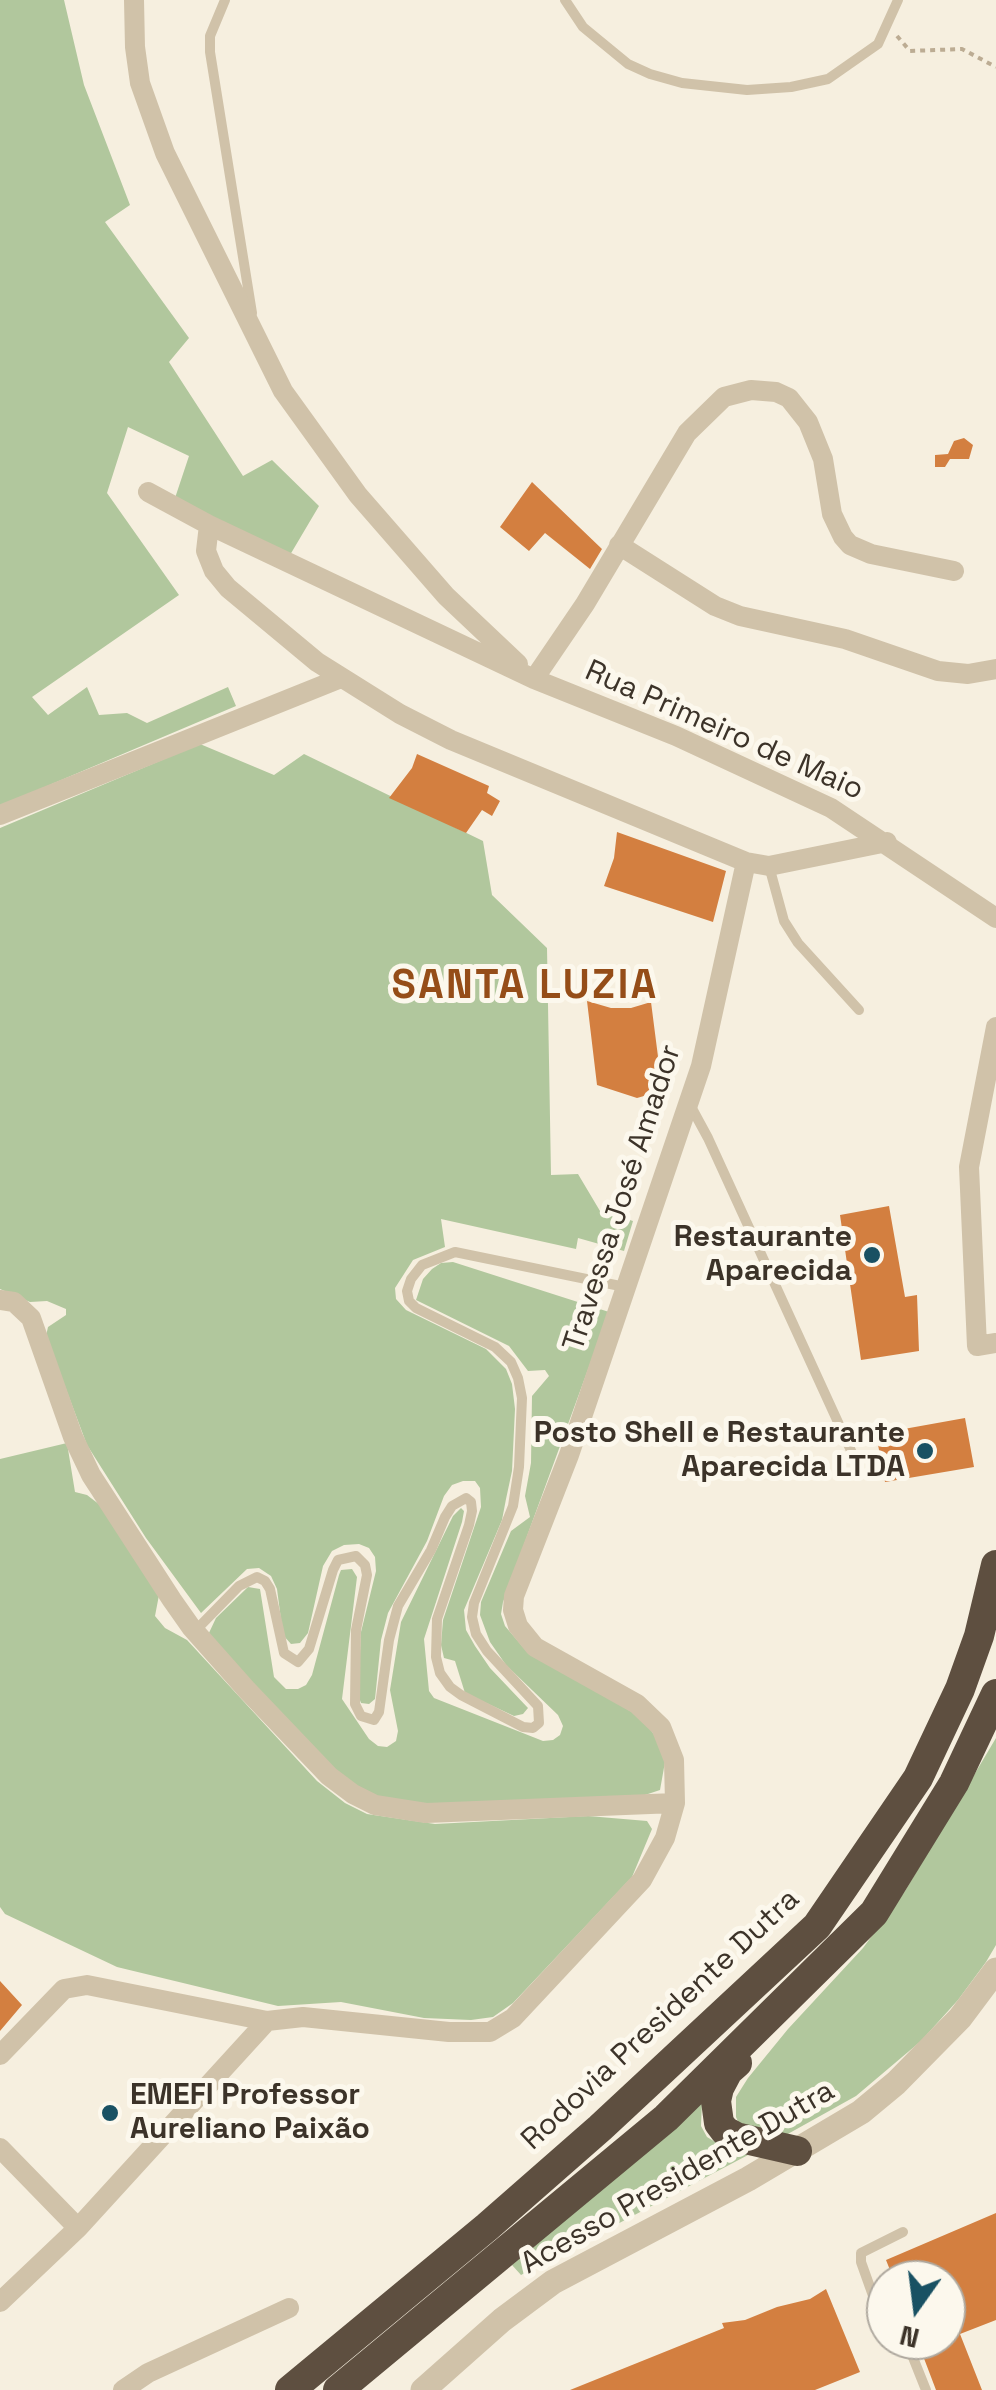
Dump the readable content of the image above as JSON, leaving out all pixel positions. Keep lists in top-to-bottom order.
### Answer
{
  "streets": {
    "highway": ["Rodovia Presidente Dutra"],
    "street": ["Rua Primeiro de Maio", "Travessa José Amador", "Acesso Presidente Dutra"]
  },
  "districts": ["SANTA LUZIA"],
  "places": ["Restaurante Aparecida", "Posto Shell e Restaurante Aparecida LTDA", "EMEFI Professor Aureliano Paixão"],
  "north": "bottom"
}
